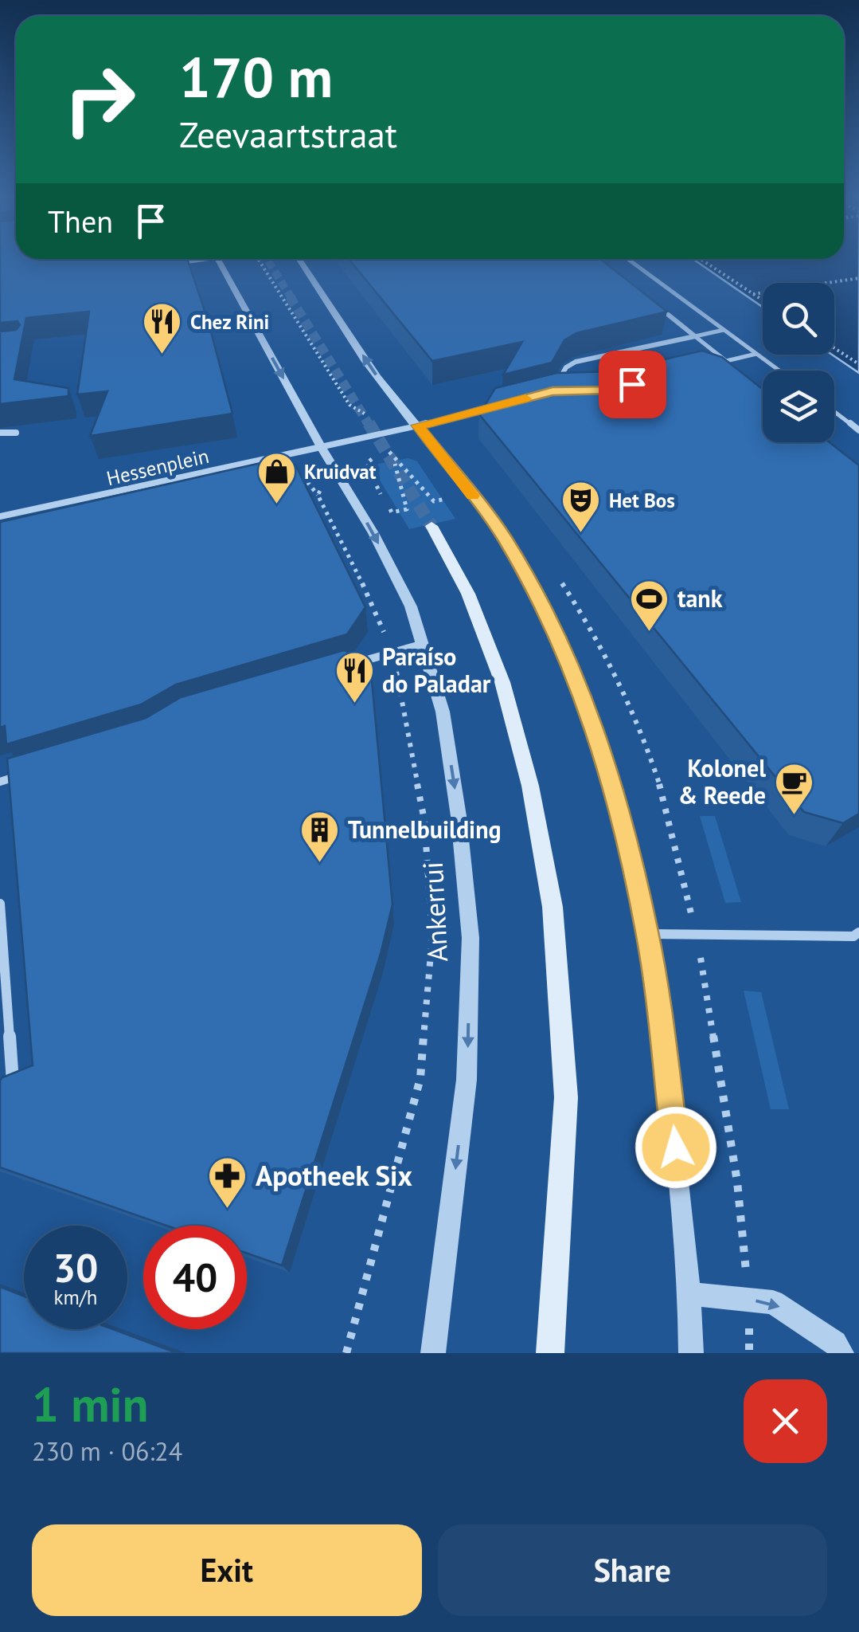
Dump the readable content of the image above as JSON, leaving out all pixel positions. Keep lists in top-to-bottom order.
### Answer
{
  "streets": {
    "street": ["Hessenplein", "Ankerrui"]
  },
  "crossings": [
    ["Hessenplein", "Ankerrui"]
  ],
  "places": {
    "restaurant": ["Chez Rini", "Paraíso do Paladar"],
    "shop": ["Kruidvat"],
    "theatre": ["Het Bos"],
    "sports": ["tank"],
    "cafe": ["Kolonel & Reede"],
    "building": ["Tunnelbuilding"],
    "pharmacy": ["Apotheek Six"]
  },
  "page": {
    "turn": ["170 m", "Zeevaartstraat"],
    "then": "Then",
    "speed": "30 km/h",
    "limit": "40",
    "heading": ["1 min", "230 m · 06:24"],
    "buttons": ["Exit", "Share"]
  }
}
